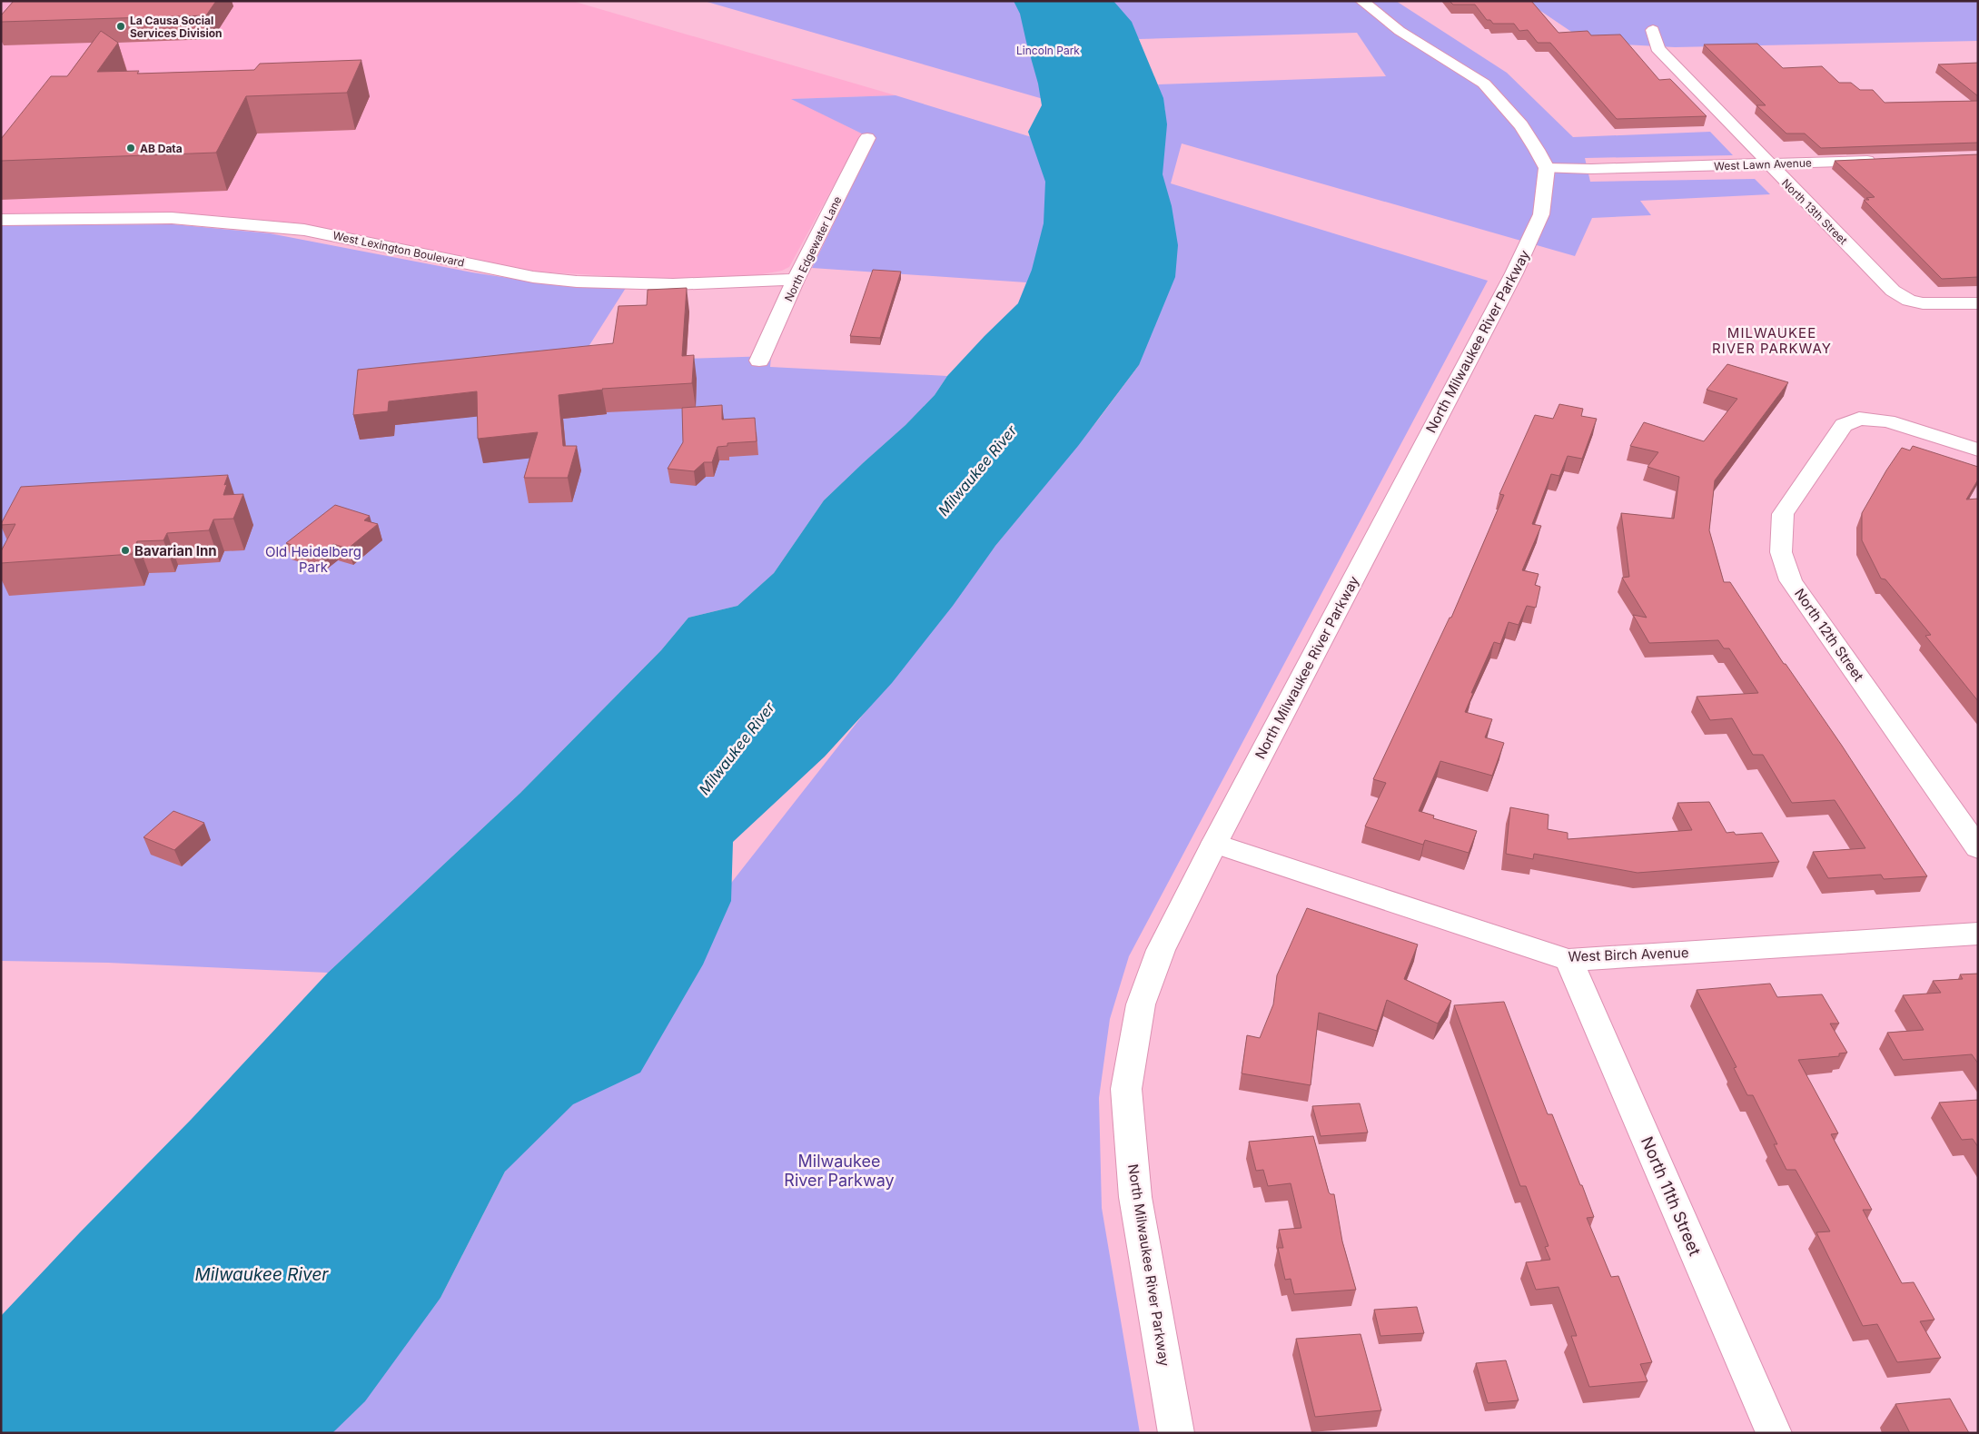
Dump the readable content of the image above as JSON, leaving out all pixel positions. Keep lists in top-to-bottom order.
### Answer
{
  "streets": {
    "street": [
      "West Lawn Avenue",
      "North 13th Street",
      "West Lexington Boulevard",
      "North Edgewater Lane",
      "North Milwaukee River Parkway",
      "North 12th Street",
      "West Birch Avenue",
      "North 11th Street"
    ]
  },
  "crossings": [
    ["West Lawn Avenue", "North 13th Street"],
    ["West Lawn Avenue", "North Milwaukee River Parkway"],
    ["West Lexington Boulevard", "North Edgewater Lane"],
    ["North Milwaukee River Parkway", "West Birch Avenue"],
    ["West Birch Avenue", "North 11th Street"]
  ],
  "districts": ["MILWAUKEE RIVER PARKWAY"],
  "water": ["Milwaukee River"],
  "parks": ["Lincoln Park", "Old Heidelberg Park", "Milwaukee River Parkway"],
  "places": ["La Causa Social Services Division", "AB Data", "Bavarian Inn"]
}
